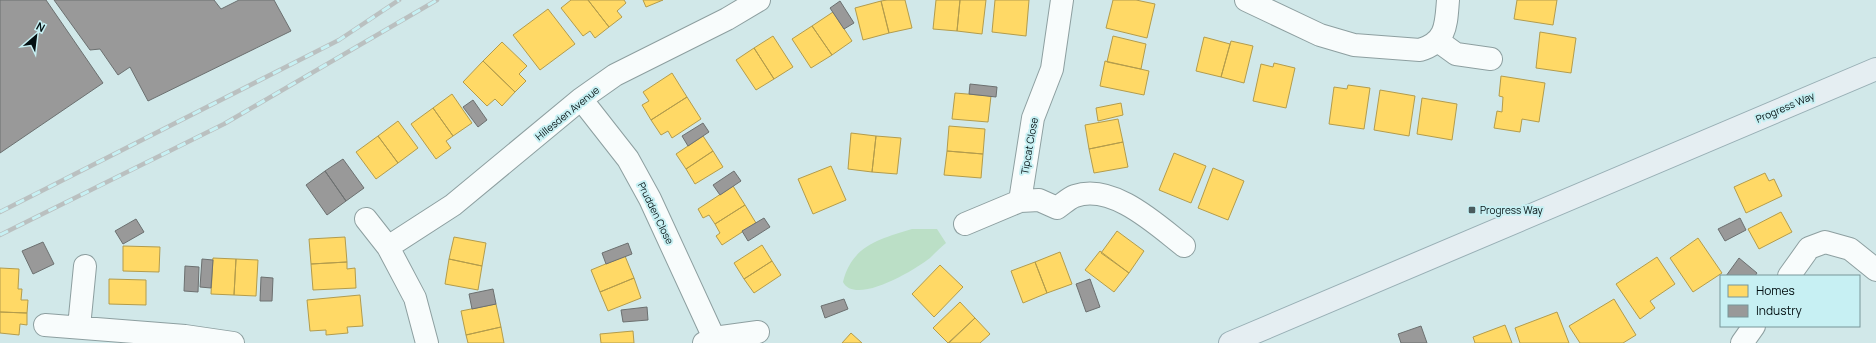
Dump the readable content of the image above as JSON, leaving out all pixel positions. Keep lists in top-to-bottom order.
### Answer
{
  "streets": {
    "main road": ["Progress Way"],
    "street": ["Hillesden Avenue", "Tipcat Close", "Prudden Close"]
  },
  "crossings": [
    ["Hillesden Avenue", "Prudden Close"]
  ],
  "places": {
    "transit": ["Progress Way"]
  },
  "legend": ["Homes", "Industry"],
  "north": "top right"
}
